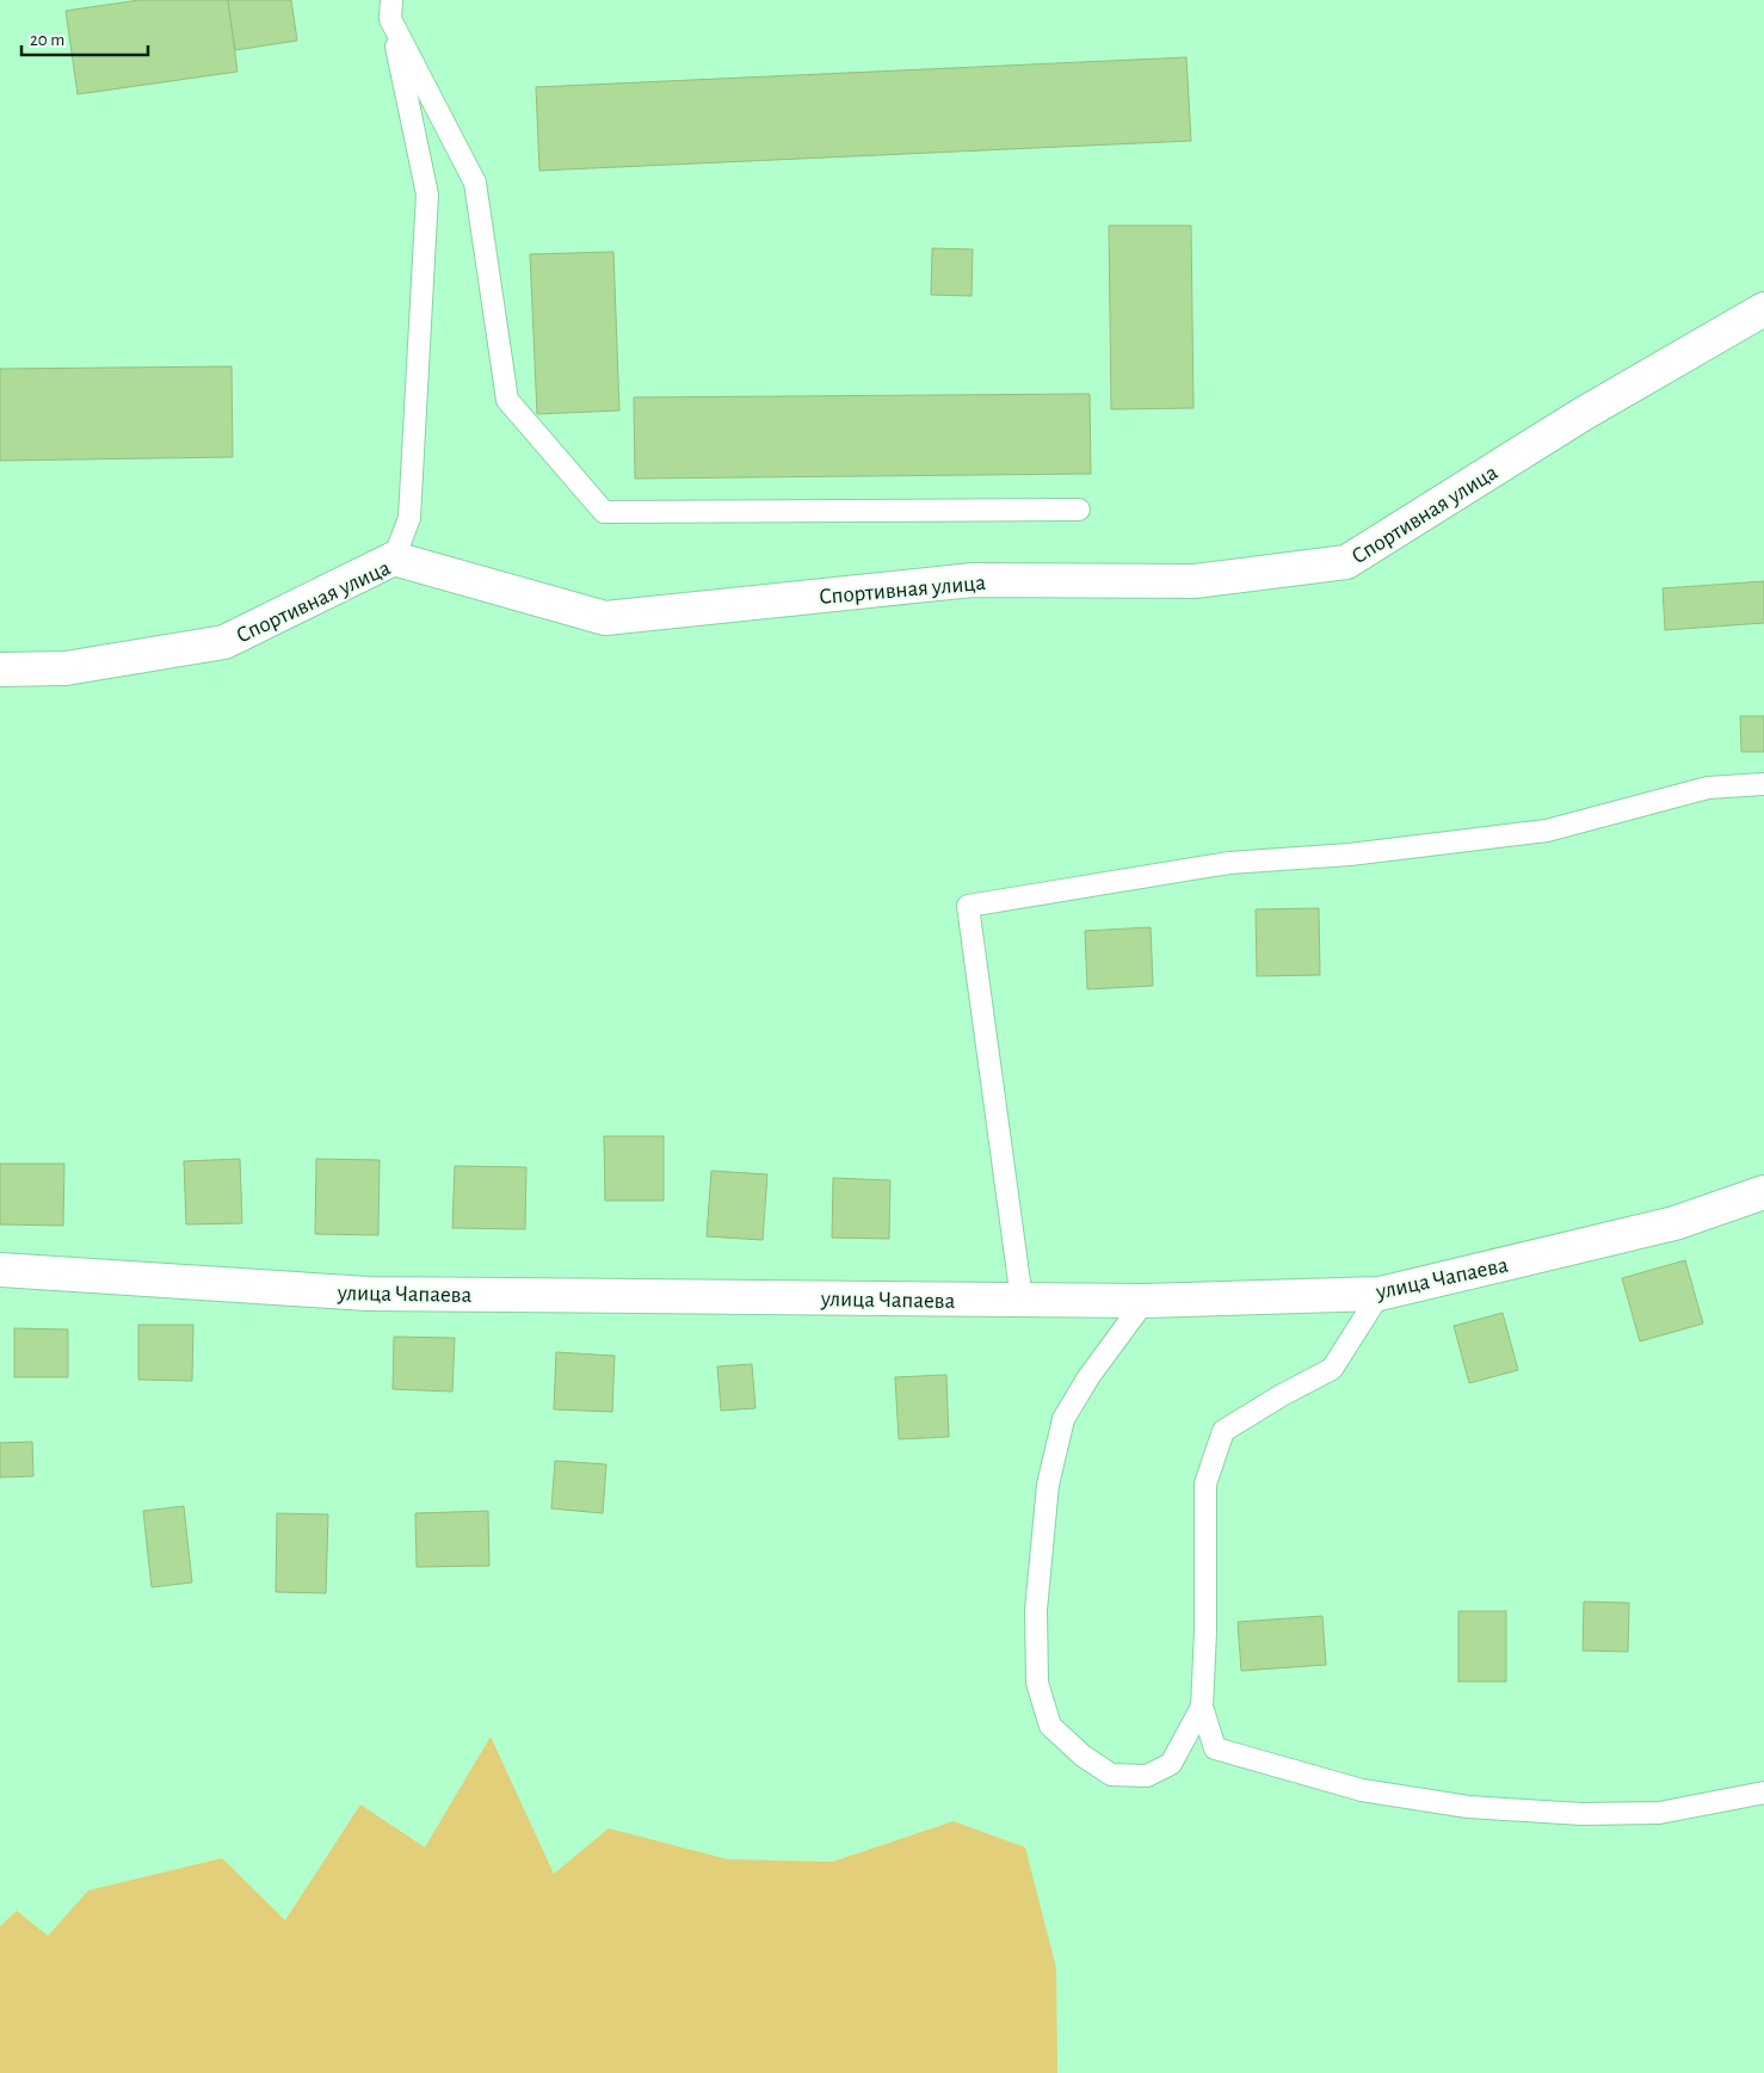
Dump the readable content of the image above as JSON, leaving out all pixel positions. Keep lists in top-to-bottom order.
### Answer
{
  "streets": {
    "street": ["Спортивная улица", "улица Чапаева"]
  },
  "scale_bar": "20 m"
}
